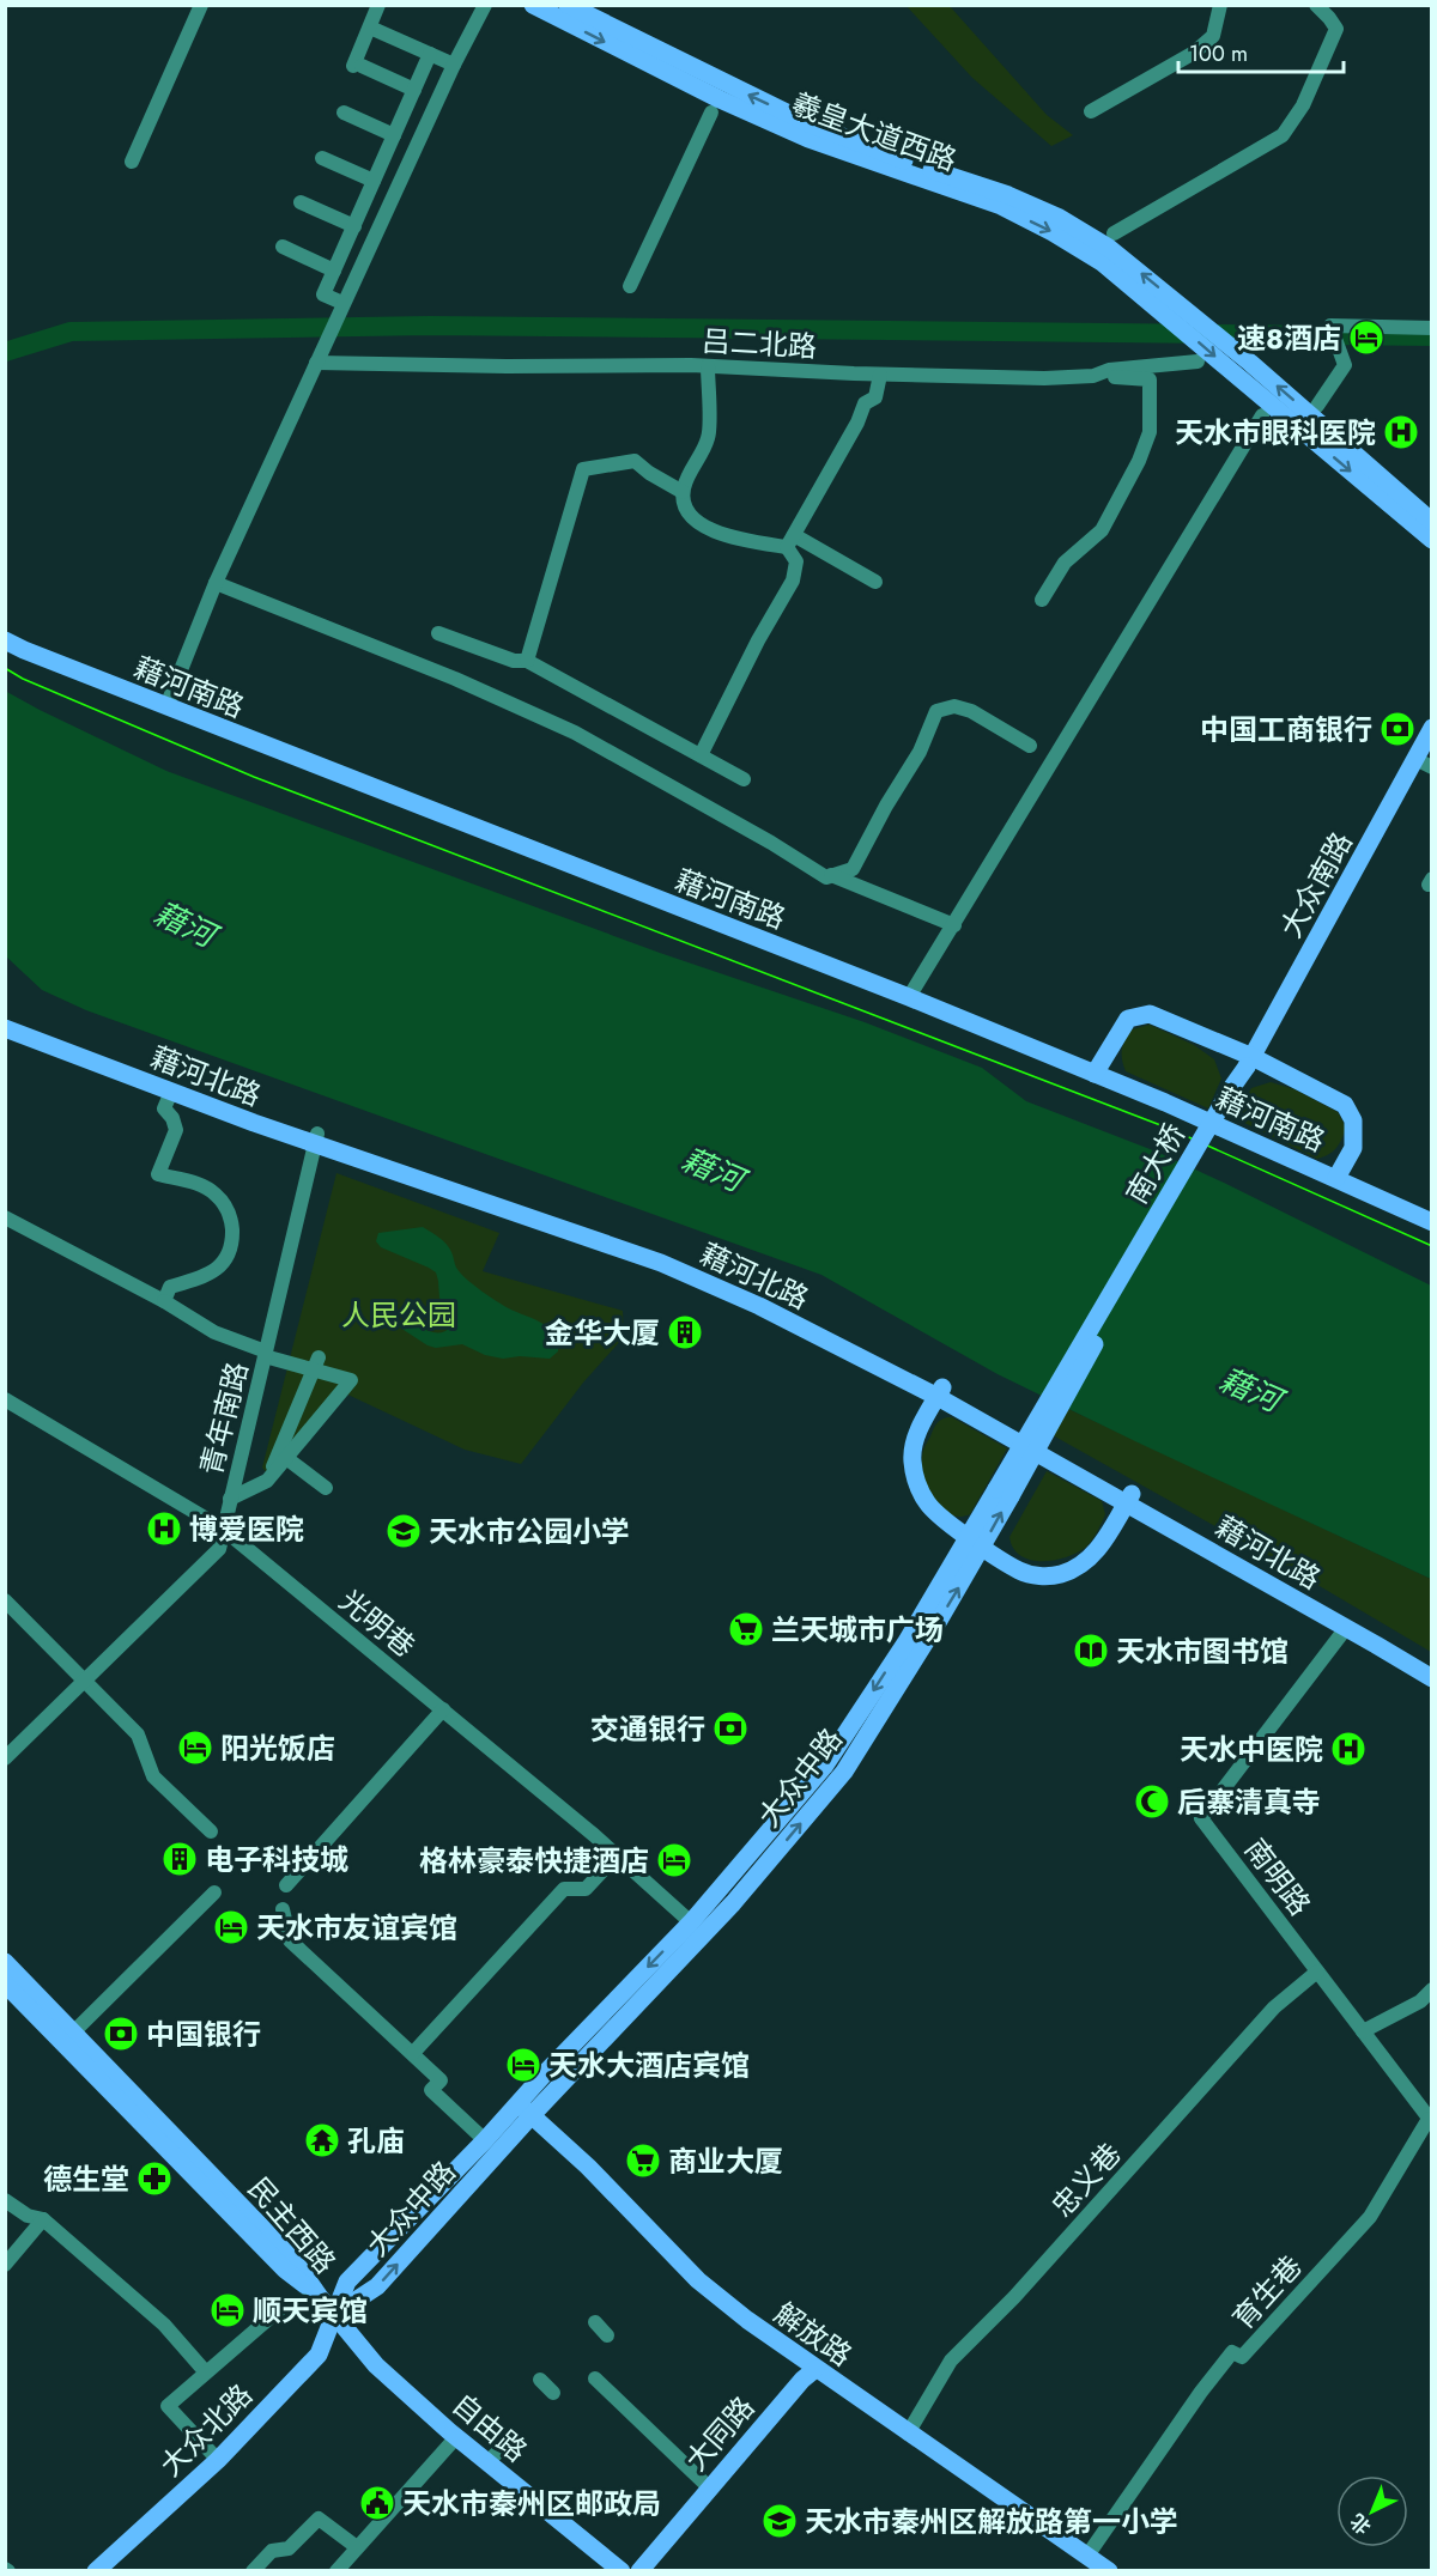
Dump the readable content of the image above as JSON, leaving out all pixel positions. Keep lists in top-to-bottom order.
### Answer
{
  "streets": {
    "main road": [
      "羲皇大道西路",
      "藉河南路",
      "大众南路",
      "藉河北路",
      "南大桥",
      "大众中路",
      "民主西路",
      "解放路",
      "自由路",
      "大众北路",
      "大同路"
    ],
    "street": [
      "吕二北路",
      "青年南路",
      "光明巷",
      "南明路",
      "忠义巷",
      "育生巷"
    ]
  },
  "crossings": [
    ["大众南路", "南大桥"],
    ["藉河北路", "青年南路"],
    ["藉河北路", "南明路"],
    ["南大桥", "大众中路"],
    ["青年南路", "光明巷"],
    ["光明巷", "大众中路"],
    ["大众中路", "解放路"],
    ["大众中路", "自由路"],
    ["大众中路", "大众北路"],
    ["南明路", "忠义巷"],
    ["南明路", "育生巷"],
    ["忠义巷", "解放路"],
    ["民主西路", "自由路"],
    ["育生巷", "解放路"],
    ["解放路", "大同路"],
    ["自由路", "大众北路"]
  ],
  "water": ["藉河"],
  "parks": ["人民公园"],
  "places": {
    "hotel": [
      "速8酒店",
      "阳光饭店",
      "格林豪泰快捷酒店",
      "天水市友谊宾馆",
      "天水大酒店宾馆",
      "顺天宾馆"
    ],
    "hospital": ["天水市眼科医院", "博爱医院", "天水中医院"],
    "bank": ["中国工商银行", "交通银行", "中国银行"],
    "building": ["金华大厦", "电子科技城"],
    "school or university": ["天水市公园小学", "天水市秦州区解放路第一小学"],
    "supermarket": ["兰天城市广场", "商业大厦"],
    "library": ["天水市图书馆"],
    "mosque": ["后寨清真寺"],
    "temple": ["孔庙"],
    "pharmacy": ["德生堂"],
    "public building": ["天水市秦州区邮政局"]
  },
  "scale_bar": "100 m",
  "north": "bottom left"
}
